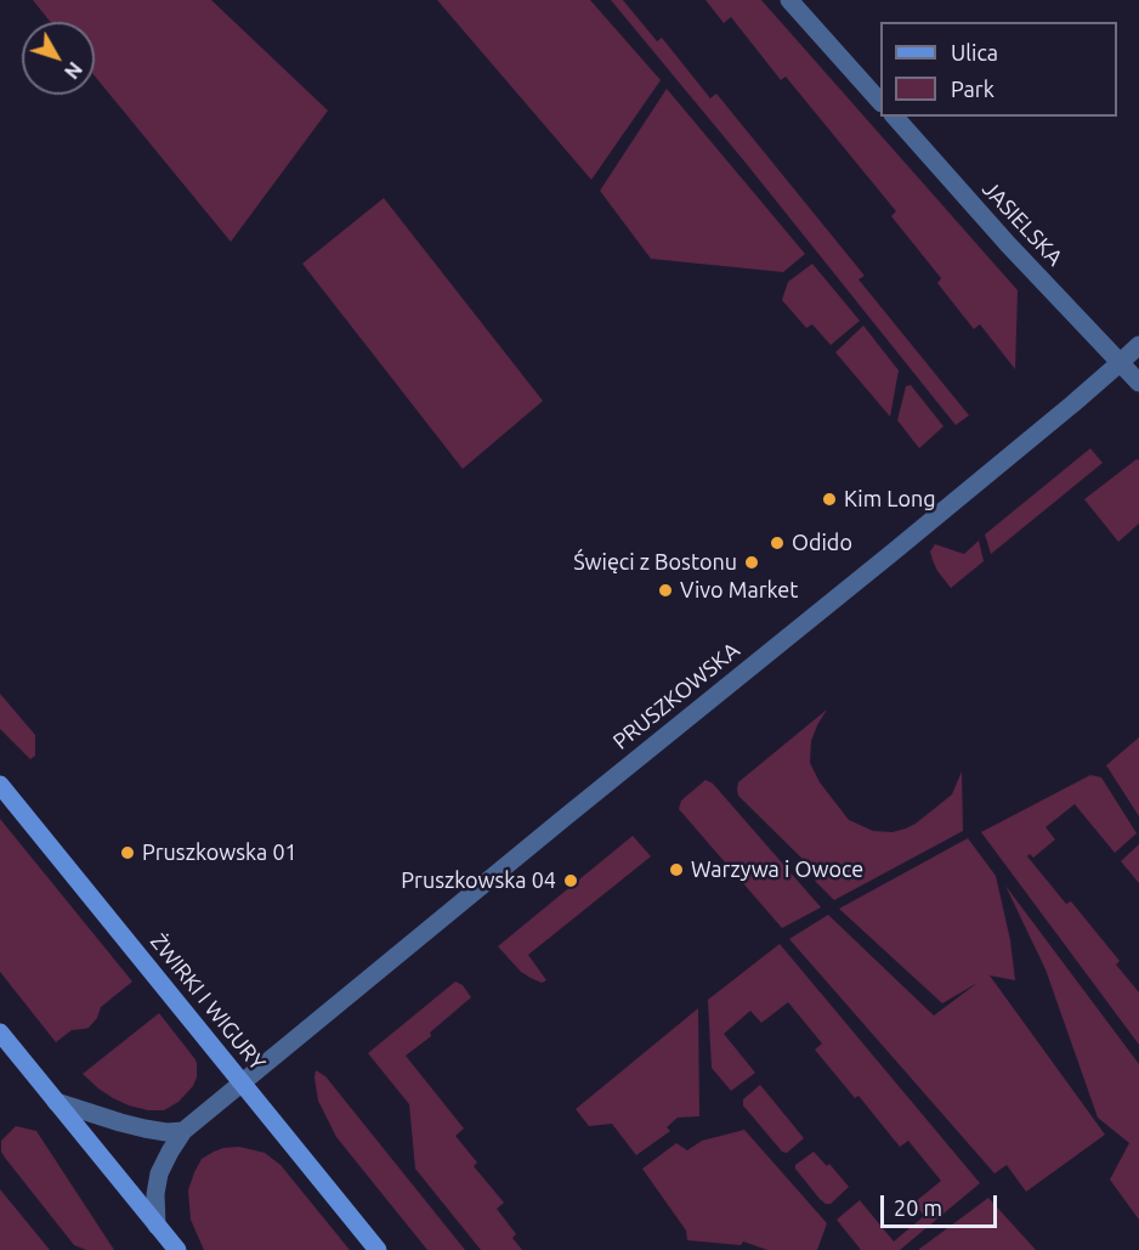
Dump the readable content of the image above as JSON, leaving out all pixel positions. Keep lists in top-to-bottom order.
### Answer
{
  "streets": {
    "main road": ["ŻWIRKI I WIGURY"],
    "street": ["JASIELSKA", "PRUSZKOWSKA"]
  },
  "crossings": [
    ["JASIELSKA", "PRUSZKOWSKA"],
    ["PRUSZKOWSKA", "ŻWIRKI I WIGURY"]
  ],
  "places": [
    "Kim Long",
    "Odido",
    "Święci z Bostonu",
    "Vivo Market",
    "Pruszkowska 01",
    "Warzywa i Owoce",
    "Pruszkowska 04"
  ],
  "legend": ["Ulica", "Park"],
  "scale_bar": "20 m",
  "north": "bottom right"
}
